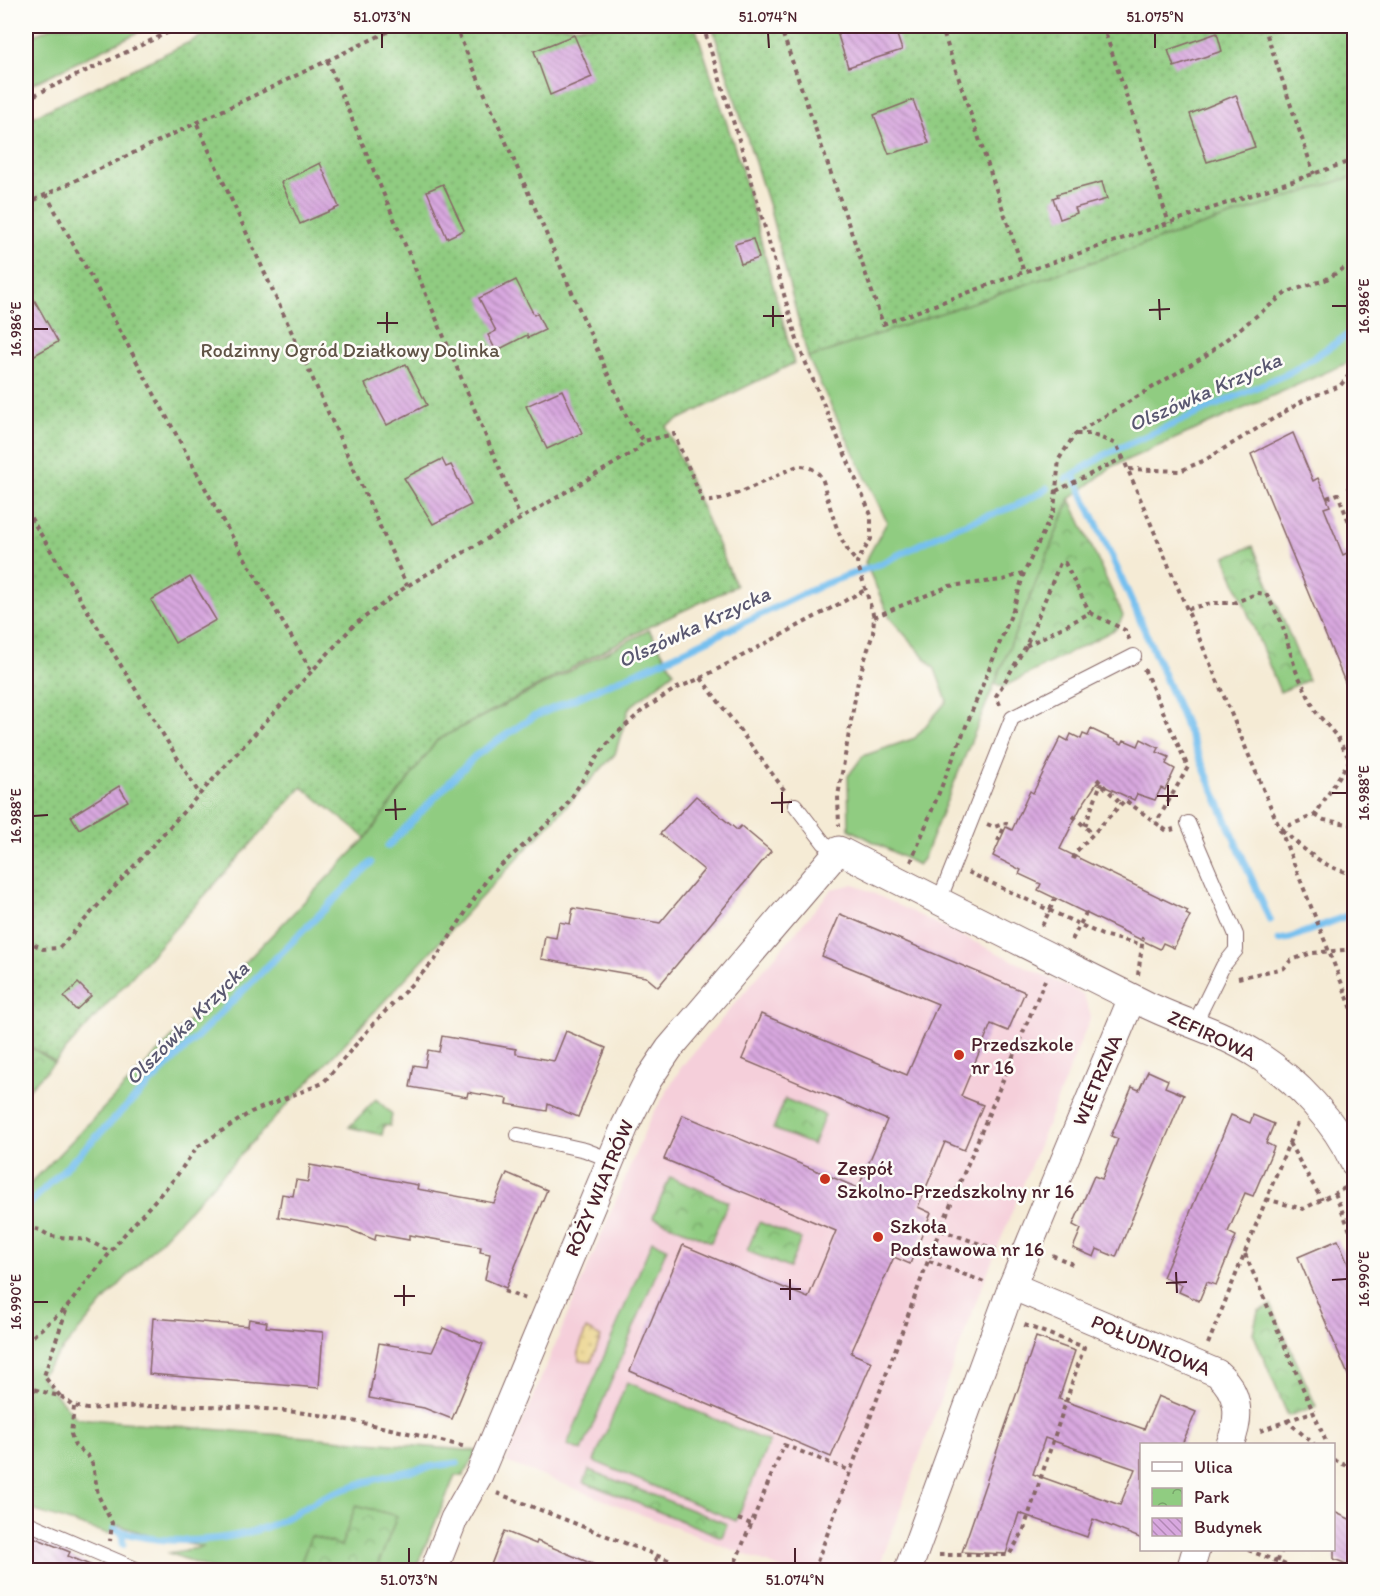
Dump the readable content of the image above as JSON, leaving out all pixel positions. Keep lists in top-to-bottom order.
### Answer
{
  "streets": {
    "street": [
      "ZEFIROWA",
      "WIETRZNA",
      "RÓŻY WIATRÓW",
      "POŁUDNIOWA"
    ]
  },
  "crossings": [
    ["ZEFIROWA", "WIETRZNA"],
    ["WIETRZNA", "POŁUDNIOWA"]
  ],
  "water": ["Olszówka Krzycka"],
  "parks": ["Rodzinny Ogród Działkowy Dolinka"],
  "places": ["Przedszkole nr 16", "Zespół Szkolno-Przedszkolny nr 16", "Szkoła Podstawowa nr 16"],
  "legend": ["Ulica", "Park", "Budynek"],
  "coordinates": [
    "51.073°N",
    "51.074°N",
    "51.075°N",
    "16.986°E",
    "16.988°E",
    "16.990°E"
  ]
}
